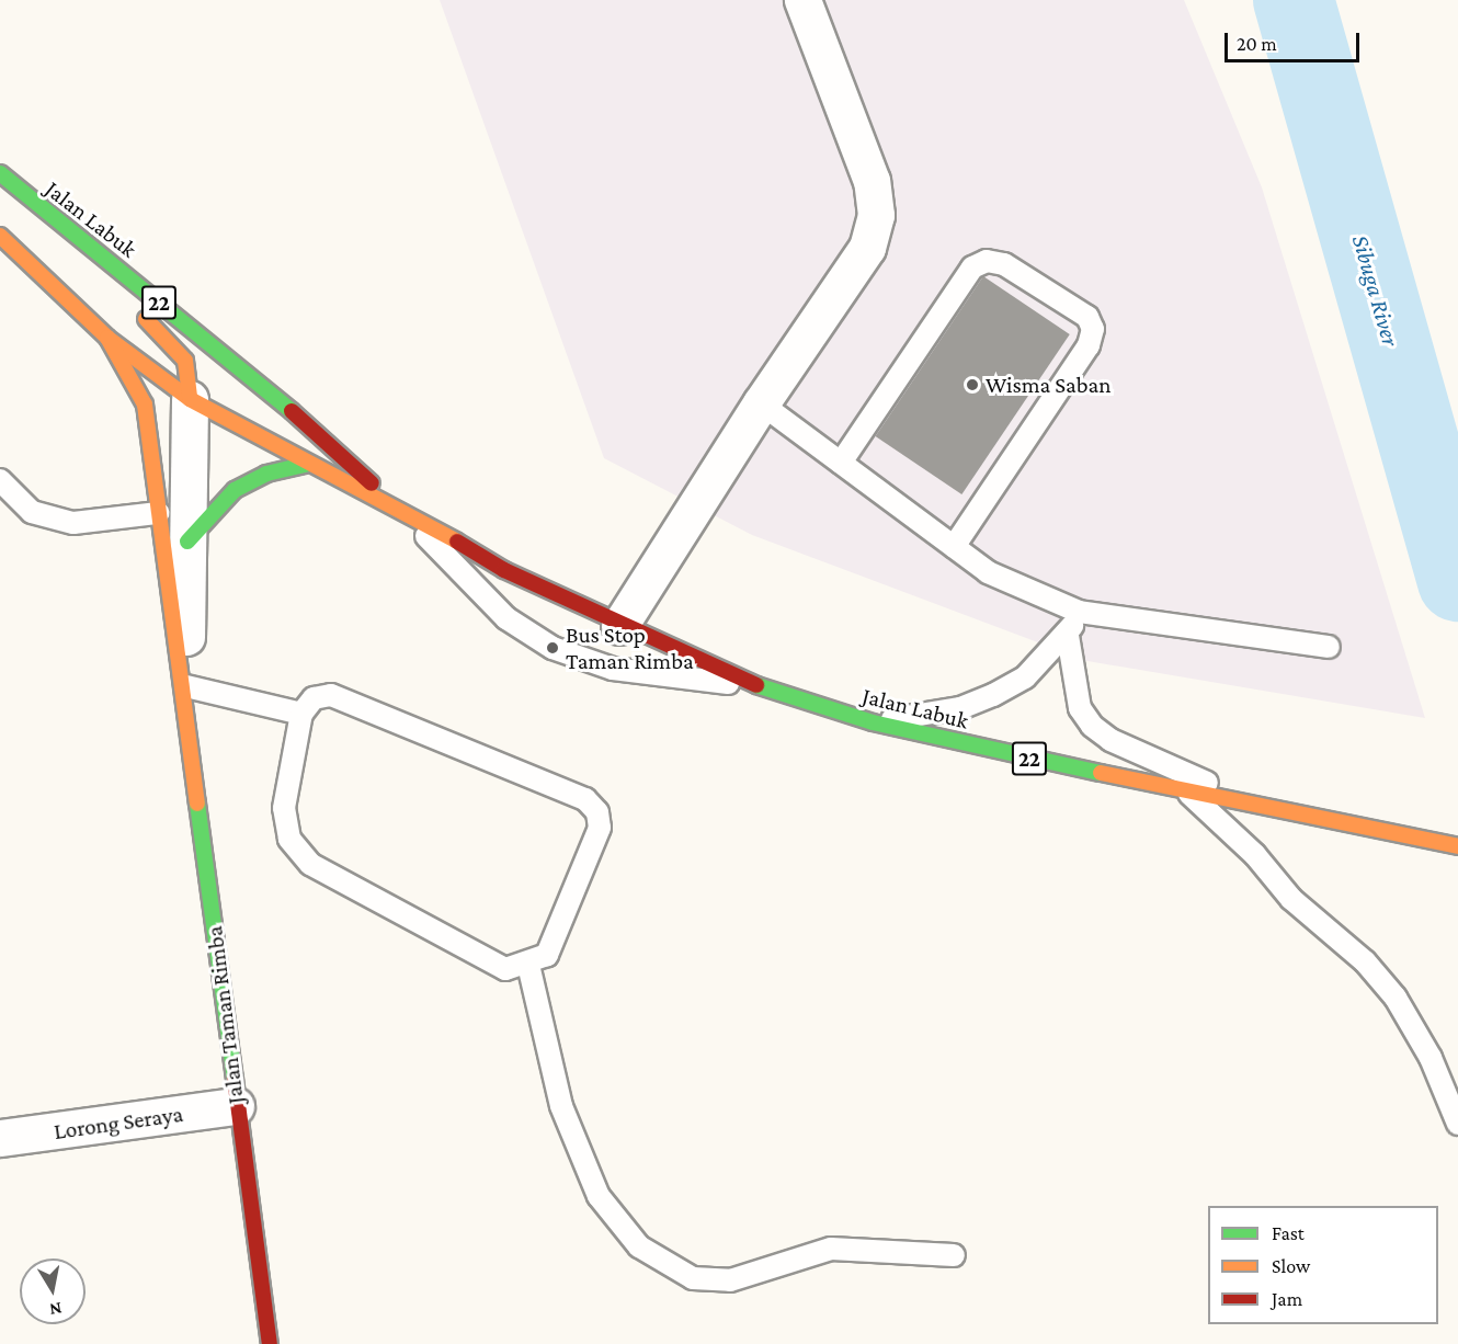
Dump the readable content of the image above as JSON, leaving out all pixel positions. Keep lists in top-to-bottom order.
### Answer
{
  "streets": {
    "main road": ["Jalan Labuk", "22", "Jalan Taman Rimba"],
    "street": ["Lorong Seraya"]
  },
  "crossings": [
    ["Jalan Taman Rimba", "Lorong Seraya"]
  ],
  "water": ["Sibuga River"],
  "places": ["Wisma Saban", "Bus Stop Taman Rimba"],
  "legend": ["Fast", "Slow", "Jam"],
  "scale_bar": "20 m",
  "north": "bottom"
}
